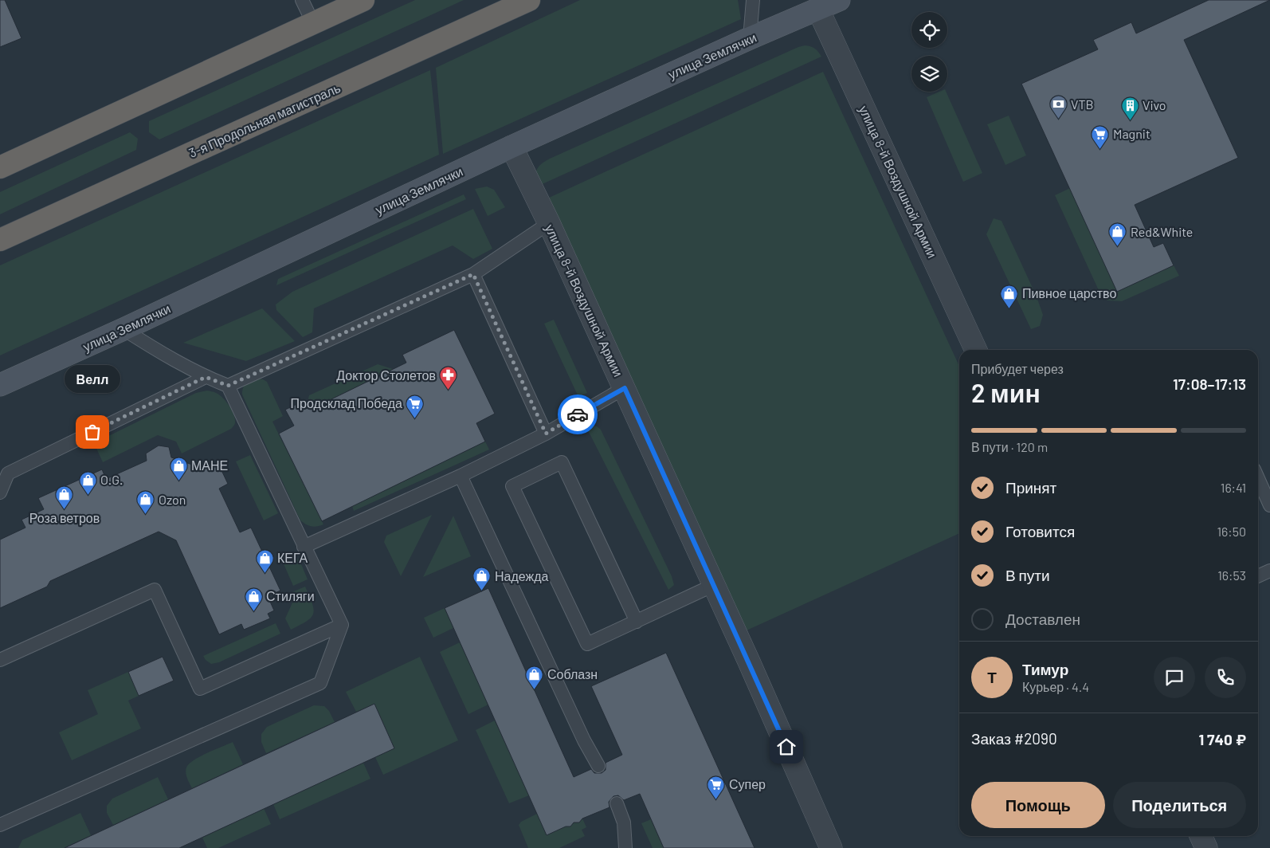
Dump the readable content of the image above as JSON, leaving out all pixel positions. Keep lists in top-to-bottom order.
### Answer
{
  "streets": {
    "highway": ["3-я Продольная магистраль"],
    "main road": ["улица Землячки"],
    "street": ["улица 8-й Воздушной Армии"]
  },
  "crossings": [
    ["улица Землячки", "улица 8-й Воздушной Армии"]
  ],
  "places": {
    "bank": ["VTB"],
    "building": ["Vivo"],
    "supermarket": ["Magnit", "Продсклад Победа", "Супер"],
    "shop": [
      "Red&White",
      "Пивное царство",
      "МАНЕ",
      "O.G.",
      "Роза ветров",
      "Ozon",
      "КЕГА",
      "Надежда",
      "Стиляги",
      "Соблазн"
    ],
    "pharmacy": ["Доктор Столетов"],
    "other": ["Велл"]
  },
  "page": {
    "heading": ["2 мин", "Прибудет через", "17:08–17:13"],
    "panel": [
      "Тимур",
      "Курьер · 4.4",
      "Заказ #2090",
      "1 740 ₽"
    ],
    "bubble": "Велл",
    "bar": "В пути · 120 m",
    "list": [
      ["Принят", "16:41"],
      ["Готовится", "16:50"],
      ["В пути", "16:53"],
      "Доставлен"
    ],
    "round": "Т",
    "buttons": ["Помощь", "Поделиться"]
  }
}
